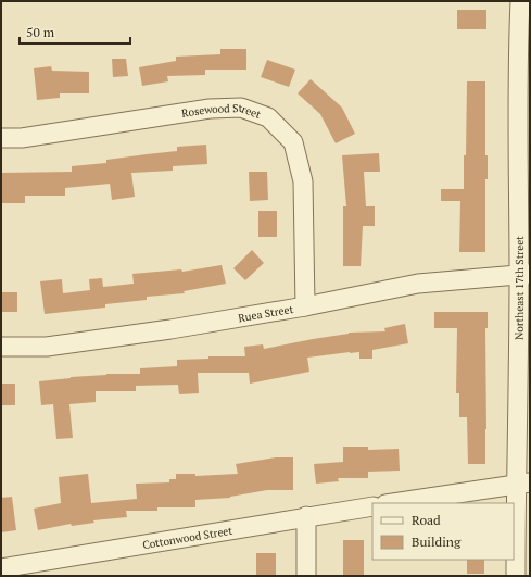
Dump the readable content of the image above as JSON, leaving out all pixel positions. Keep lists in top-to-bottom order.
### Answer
{
  "streets": {
    "street": [
      "Rosewood Street",
      "Northeast 17th Street",
      "Ruea Street",
      "Cottonwood Street"
    ]
  },
  "crossings": [
    ["Rosewood Street", "Ruea Street"],
    ["Northeast 17th Street", "Ruea Street"]
  ],
  "legend": ["Road", "Building"],
  "scale_bar": "50 m"
}
